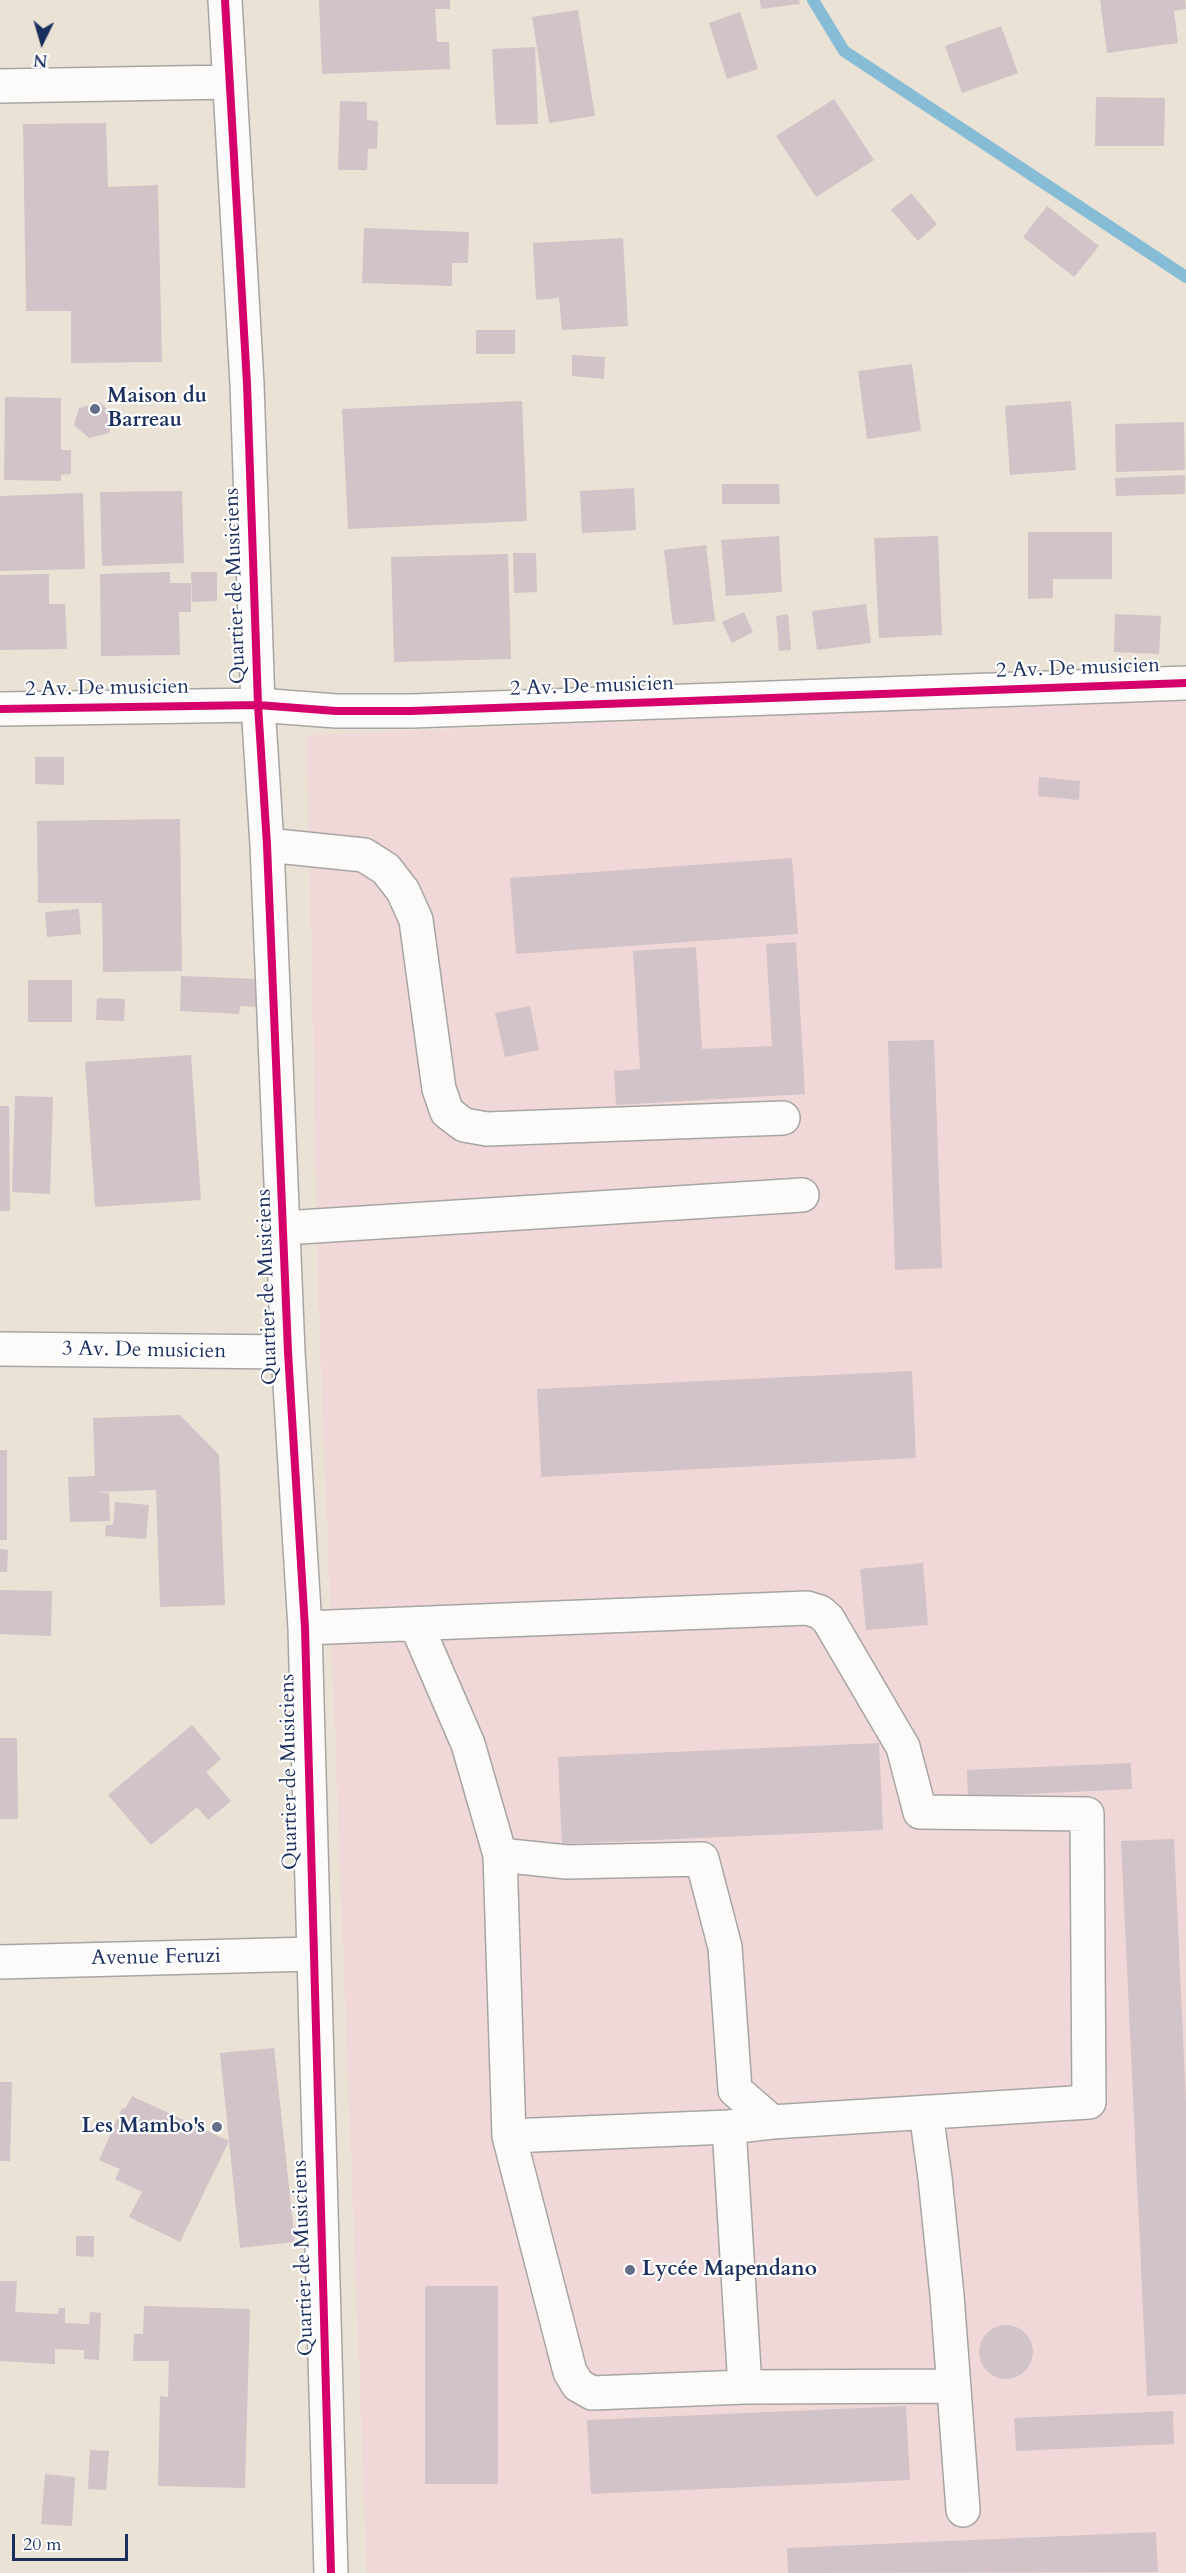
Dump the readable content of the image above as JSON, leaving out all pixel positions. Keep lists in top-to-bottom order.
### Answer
{
  "streets": {
    "street": [
      "Quartier de Musiciens",
      "2 Av. De musicien",
      "3 Av. De musicien",
      "Avenue Feruzi"
    ]
  },
  "crossings": [
    ["Quartier de Musiciens", "2 Av. De musicien"],
    ["Quartier de Musiciens", "3 Av. De musicien"],
    ["Quartier de Musiciens", "Avenue Feruzi"]
  ],
  "places": ["Maison du Barreau", "Les Mambo's", "Lycée Mapendano"],
  "scale_bar": "20 m",
  "north": "bottom"
}
